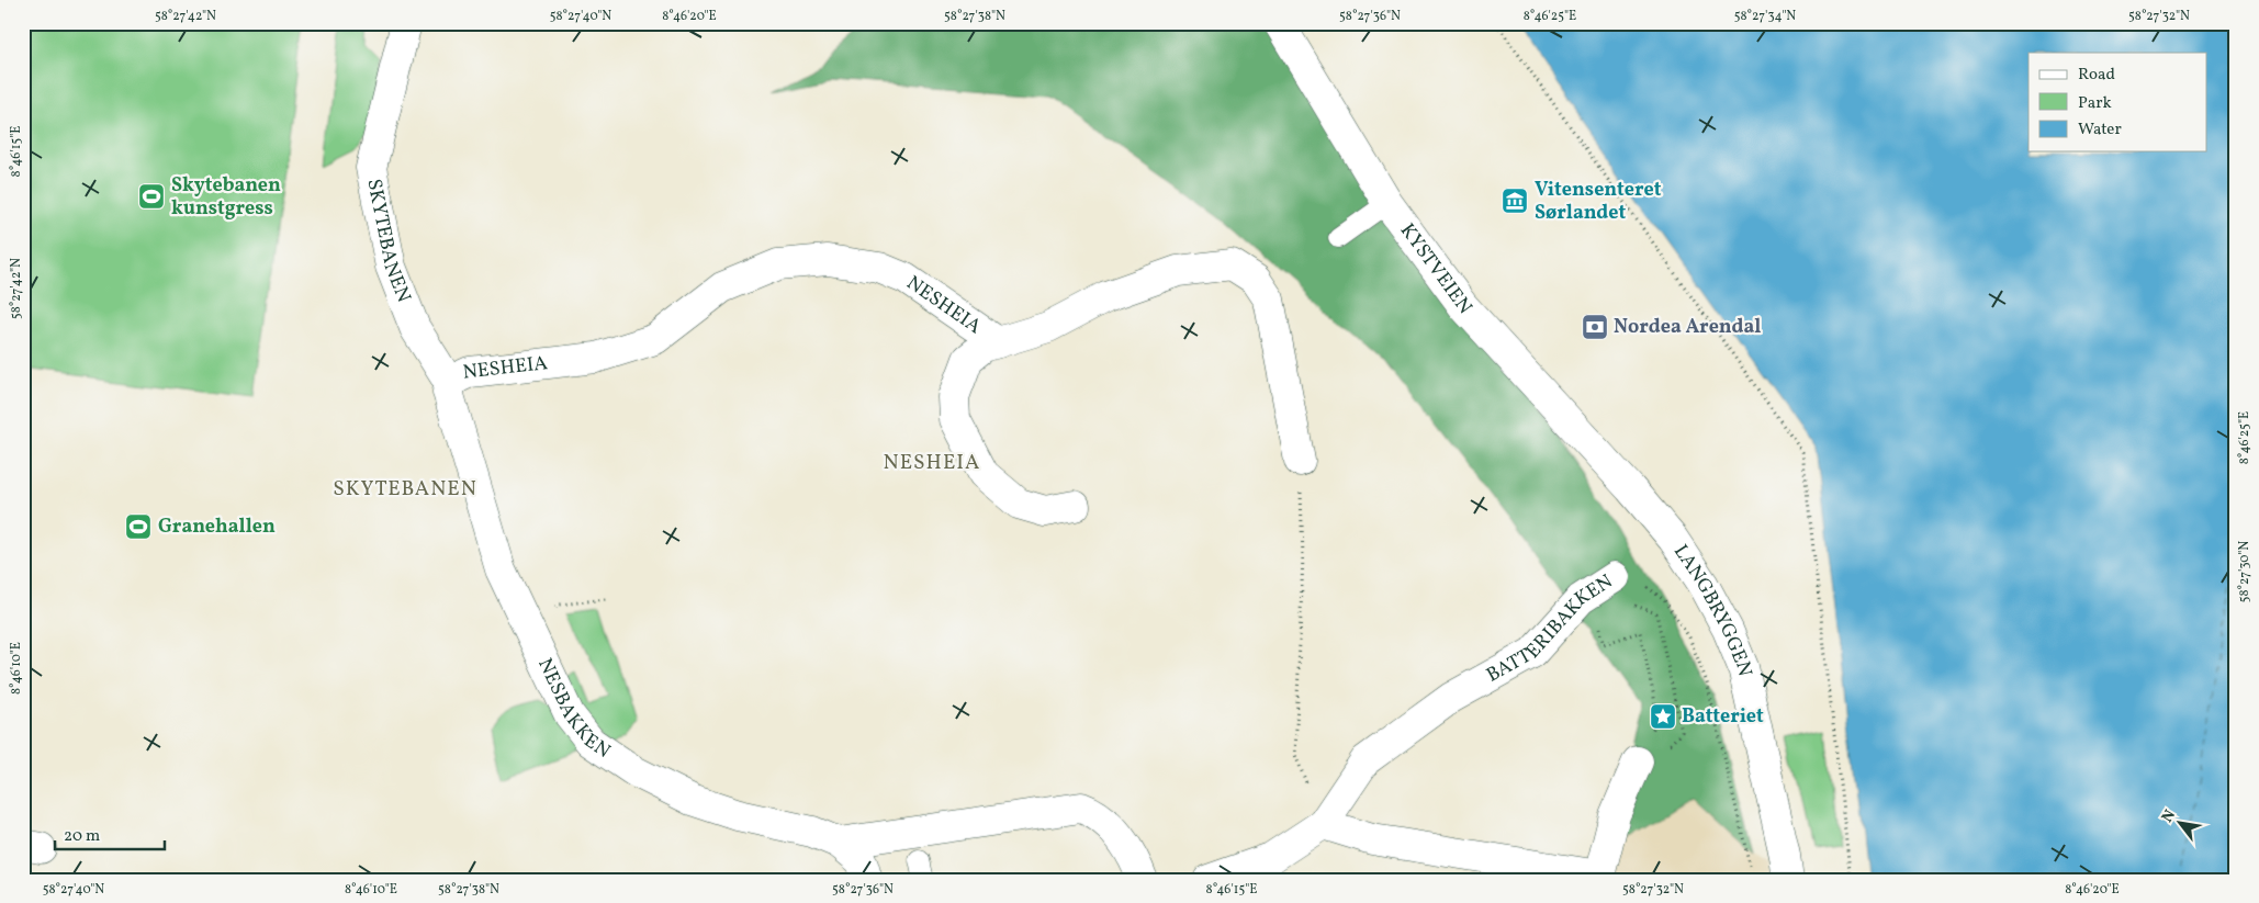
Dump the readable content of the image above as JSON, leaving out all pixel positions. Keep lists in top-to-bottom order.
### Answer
{
  "streets": {
    "street": [
      "SKYTEBANEN",
      "KYSTVEIEN",
      "NESHEIA",
      "LANGBRYGGEN",
      "BATTERIBAKKEN",
      "NESBAKKEN"
    ]
  },
  "crossings": [
    ["SKYTEBANEN", "NESHEIA"],
    ["SKYTEBANEN", "NESBAKKEN"],
    ["KYSTVEIEN", "LANGBRYGGEN"],
    ["NESHEIA", "NESBAKKEN"]
  ],
  "districts": ["NESHEIA", "SKYTEBANEN"],
  "places": {
    "sports": ["Skytebanen kunstgress", "Granehallen"],
    "museum": ["Vitensenteret Sørlandet"],
    "bank": ["Nordea Arendal"],
    "place": ["Batteriet"]
  },
  "legend": ["Road", "Park", "Water"],
  "scale_bar": "20 m",
  "north": "top left",
  "coordinates": [
    "58°27'42\"N",
    "58°27'40\"N",
    "8°46'20\"E",
    "58°27'38\"N",
    "58°27'36\"N",
    "8°46'25\"E",
    "58°27'34\"N",
    "58°27'32\"N",
    "8°46'15\"E",
    "58°27'30\"N",
    "8°46'10\"E"
  ]
}
